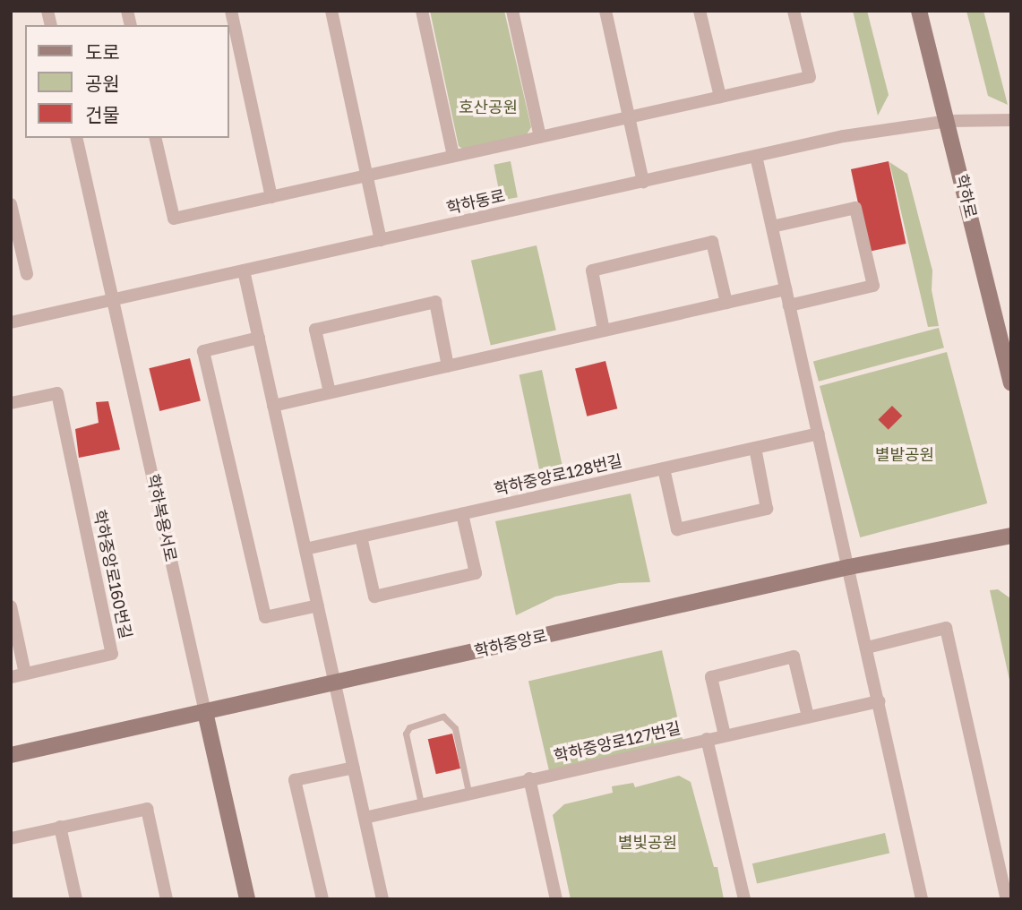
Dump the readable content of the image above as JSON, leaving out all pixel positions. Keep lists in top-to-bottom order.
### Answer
{
  "streets": {
    "street": [
      "학하로",
      "학하동로",
      "학하중앙로128번길",
      "학하복용서로",
      "학하중앙로160번길",
      "학하중앙로",
      "학하중앙로127번길"
    ]
  },
  "crossings": [
    ["학하로", "학하동로"],
    ["학하동로", "학하복용서로"],
    ["학하복용서로", "학하중앙로"]
  ],
  "parks": ["호산공원", "별밭공원", "별빛공원"],
  "legend": ["도로", "공원", "건물"]
}
